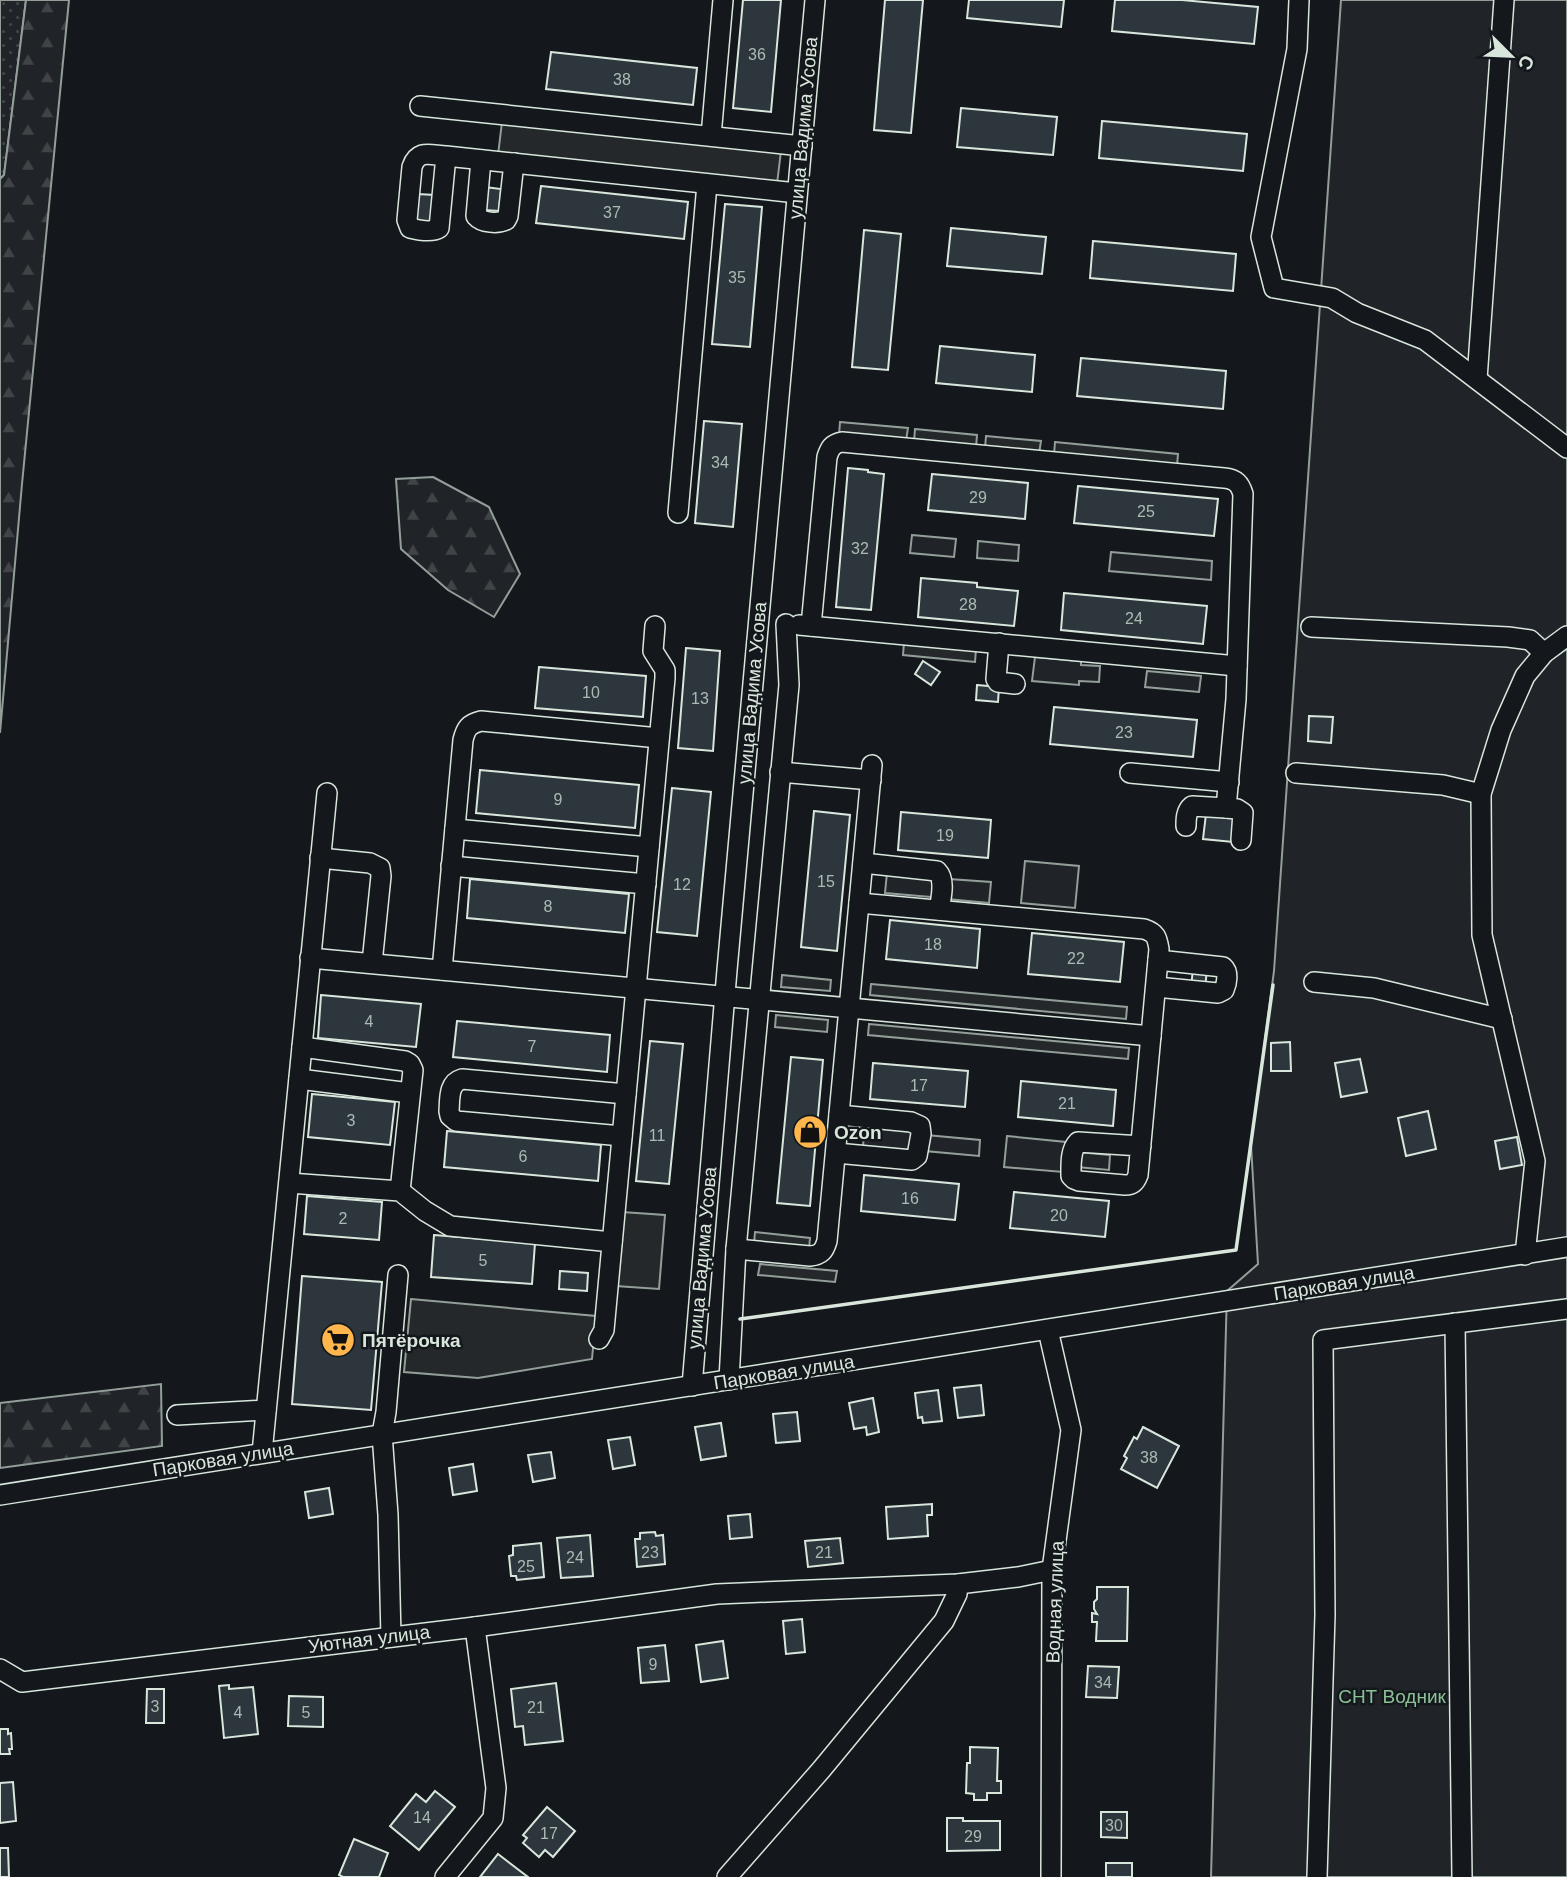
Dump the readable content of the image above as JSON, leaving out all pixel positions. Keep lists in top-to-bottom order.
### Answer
{
  "streets": {
    "street": [
      "улица Вадима Усова",
      "Парковая улица",
      "Водная улица",
      "Уютная улица"
    ]
  },
  "crossings": [
    ["улица Вадима Усова", "Парковая улица"],
    ["Парковая улица", "Водная улица"],
    ["Водная улица", "Уютная улица"]
  ],
  "parks": ["СНТ Водник"],
  "places": {
    "shop": ["Ozon"],
    "supermarket": ["Пятёрочка"]
  },
  "house_numbers": [
    "36",
    "38",
    "37",
    "35",
    "34",
    "29",
    "25",
    "32",
    "28",
    "24",
    "10",
    "13",
    "23",
    "9",
    "19",
    "15",
    "12",
    "8",
    "18",
    "22",
    "4",
    "7",
    "17",
    "21",
    "3",
    "11",
    "6",
    "16",
    "20",
    "2",
    "5",
    "38",
    "23",
    "21",
    "24",
    "25",
    "9",
    "34",
    "3",
    "21",
    "4",
    "5",
    "14",
    "30",
    "17",
    "29"
  ],
  "north": "bottom right"
}
